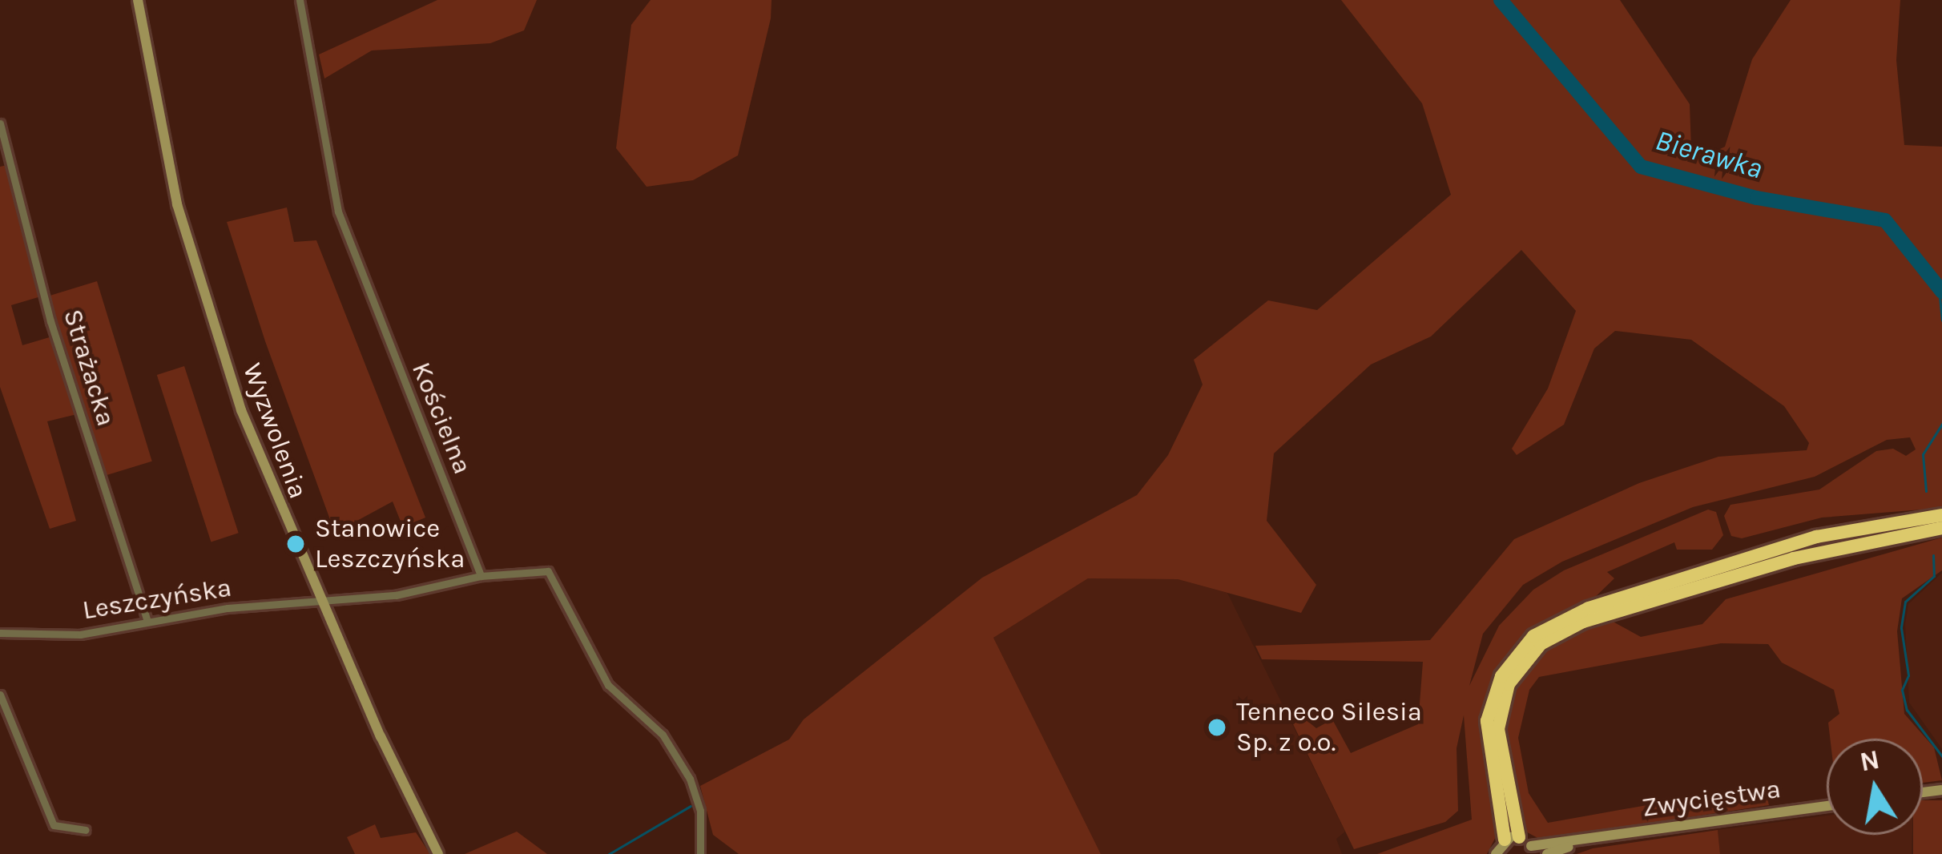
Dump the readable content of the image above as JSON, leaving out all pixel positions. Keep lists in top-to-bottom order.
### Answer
{
  "streets": {
    "main road": ["Wyzwolenia", "Zwycięstwa"],
    "street": ["Strażacka", "Kościelna", "Leszczyńska"]
  },
  "crossings": [
    ["Strażacka", "Leszczyńska"],
    ["Kościelna", "Leszczyńska"],
    ["Wyzwolenia", "Leszczyńska"]
  ],
  "water": ["Bierawka"],
  "places": ["Stanowice Leszczyńska", "Tenneco Silesia Sp. z o.o."],
  "north": "top"
}
